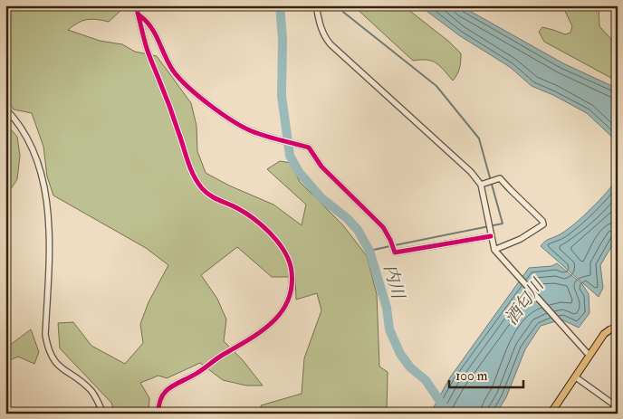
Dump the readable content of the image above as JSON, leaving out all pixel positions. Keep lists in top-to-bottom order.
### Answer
{
  "water": ["内川", "酒匂川"],
  "scale_bar": "100 m"
}
